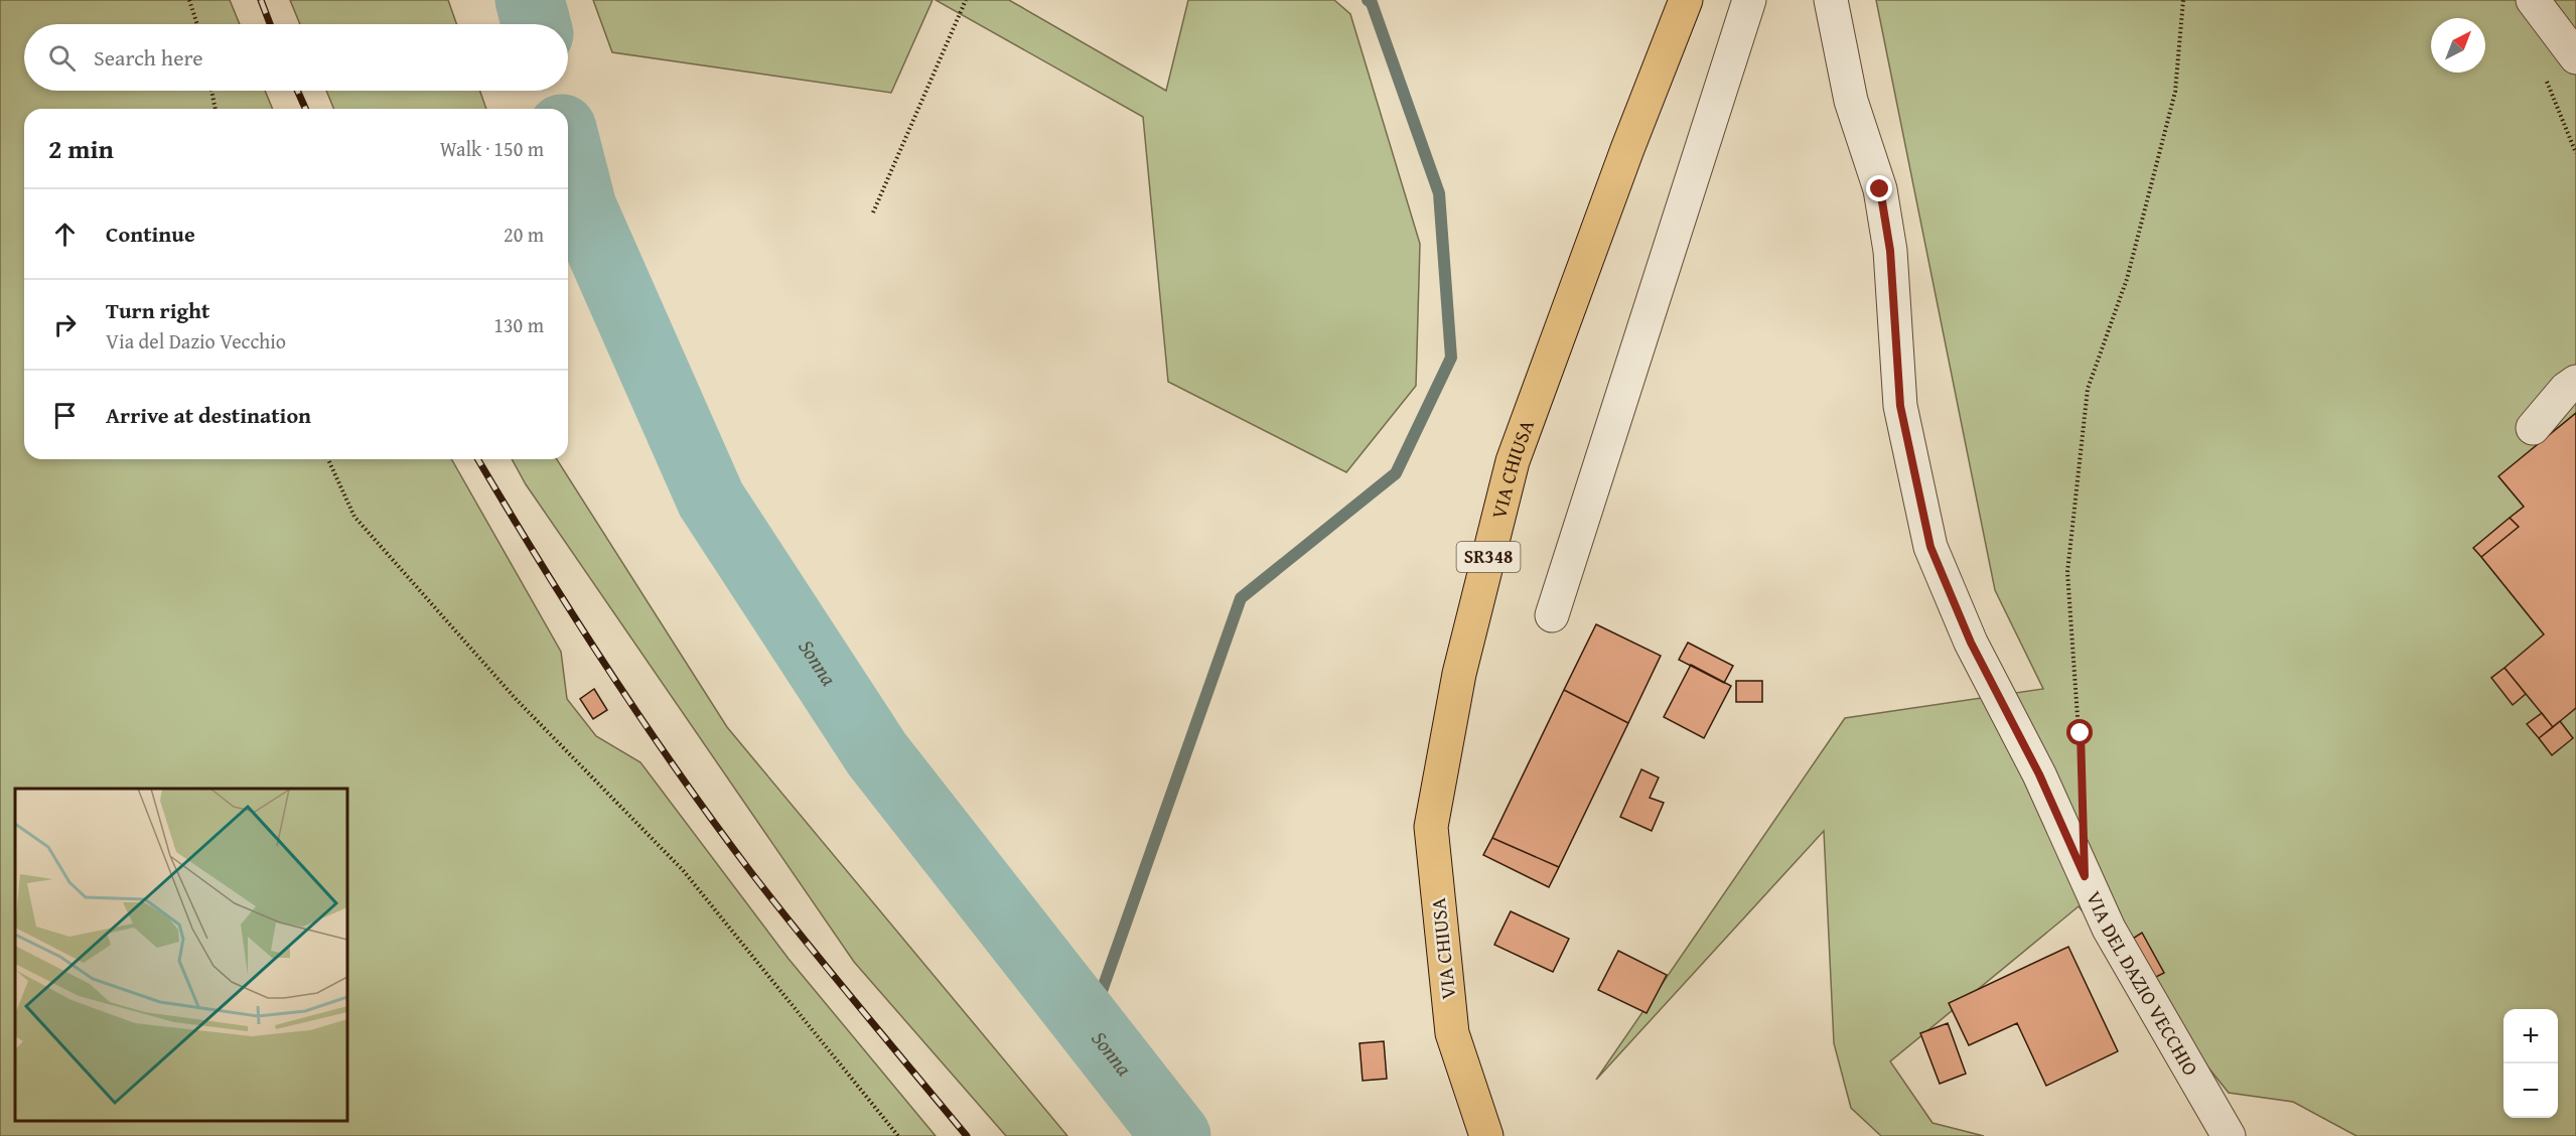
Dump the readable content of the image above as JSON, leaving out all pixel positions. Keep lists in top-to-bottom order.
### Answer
{
  "streets": {
    "main road": ["VIA CHIUSA", "SR348"],
    "street": ["VIA DEL DAZIO VECCHIO"]
  },
  "water": ["Sonna"],
  "north": "top right",
  "page": {
    "search": "Search here",
    "heading": ["2 min", "Walk · 150 m"],
    "list": [
      ["Continue", "20 m"],
      ["Turn right", "Via del Dazio Vecchio", "130 m"],
      "Arrive at destination"
    ],
    "map_buttons": ["+", "−"]
  }
}
